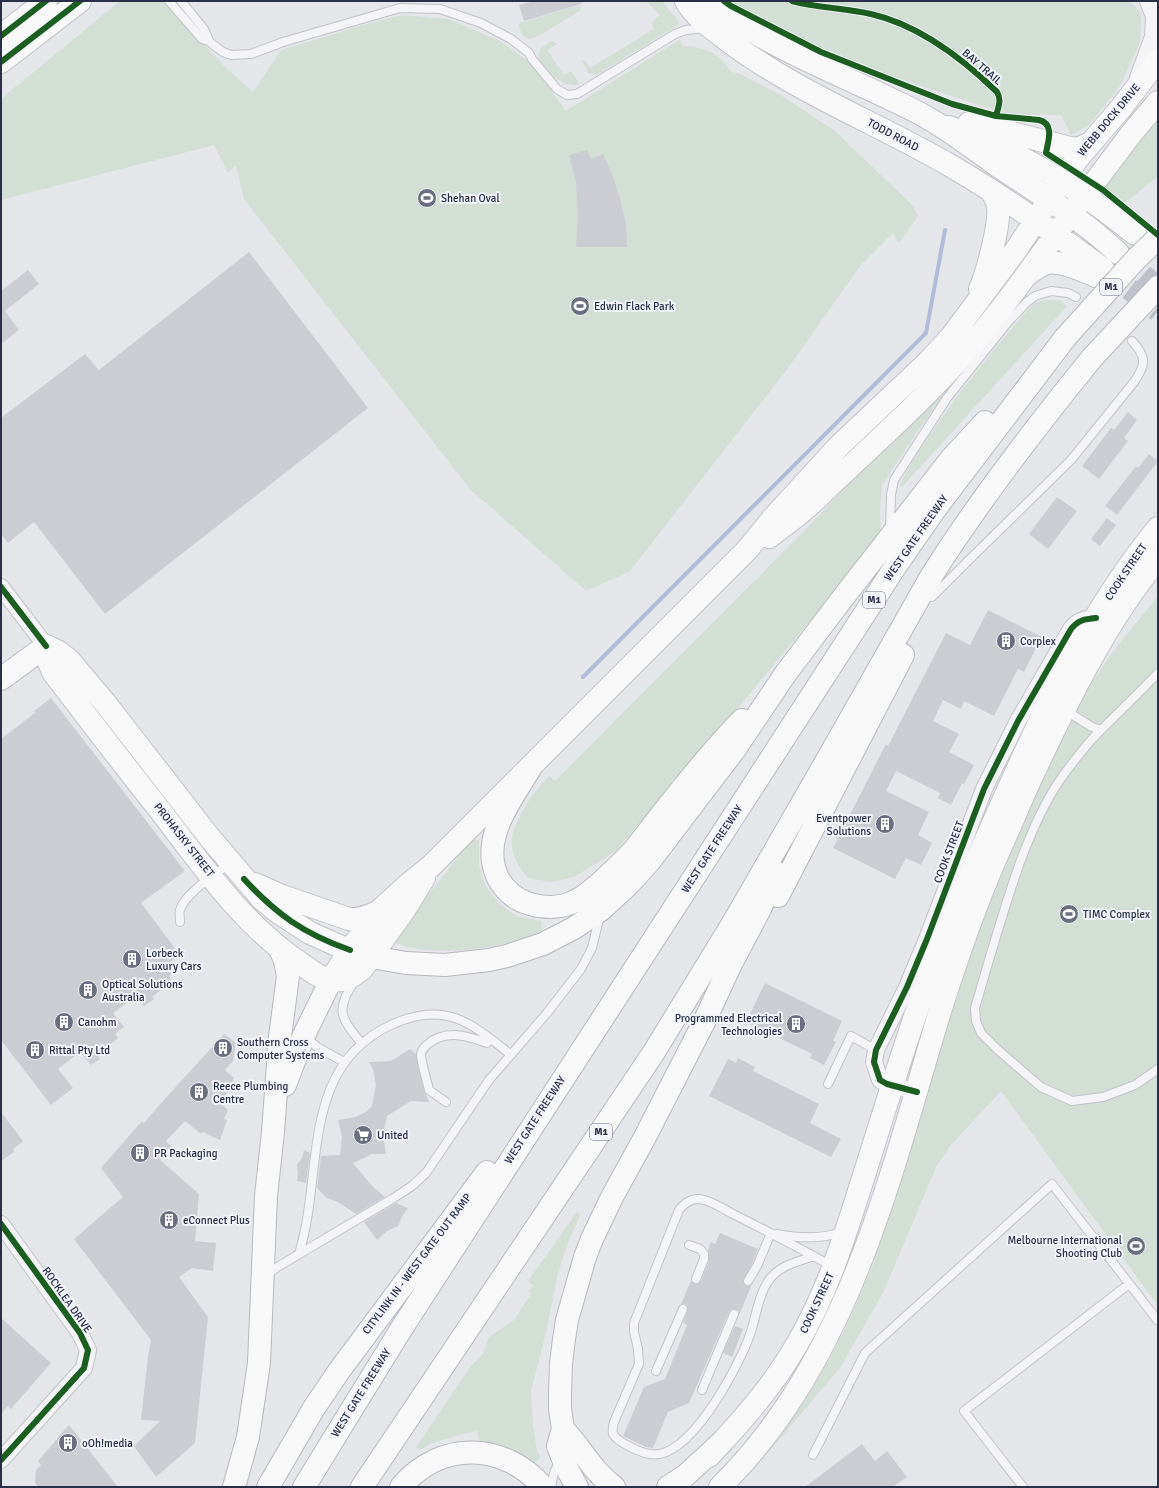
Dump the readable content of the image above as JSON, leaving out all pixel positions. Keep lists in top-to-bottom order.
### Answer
{
  "streets": {
    "main road": [
      "WEBB DOCK DRIVE",
      "TODD ROAD",
      "M1",
      "WEST GATE FREEWAY",
      "COOK STREET",
      "PROHASKY STREET",
      "CITYLINK IN - WEST GATE OUT RAMP"
    ],
    "street": ["ROCKLEA DRIVE"],
    "cycle path": ["BAY TRAIL"]
  },
  "crossings": [
    ["WEBB DOCK DRIVE", "TODD ROAD"],
    ["WEST GATE FREEWAY", "CITYLINK IN - WEST GATE OUT RAMP"]
  ],
  "places": {
    "sports": [
      "Shehan Oval",
      "Edwin Flack Park",
      "TIMC Complex",
      "Melbourne International Shooting Club"
    ],
    "building": [
      "Corplex",
      "Eventpower Solutions",
      "Lorbeck Luxury Cars",
      "Optical Solutions Australia",
      "Canohm",
      "Programmed Electrical Technologies",
      "Southern Cross Computer Systems",
      "Rittal Pty Ltd",
      "Reece Plumbing Centre",
      "PR Packaging",
      "eConnect Plus",
      "oOh!media"
    ],
    "supermarket": ["United"]
  }
}
